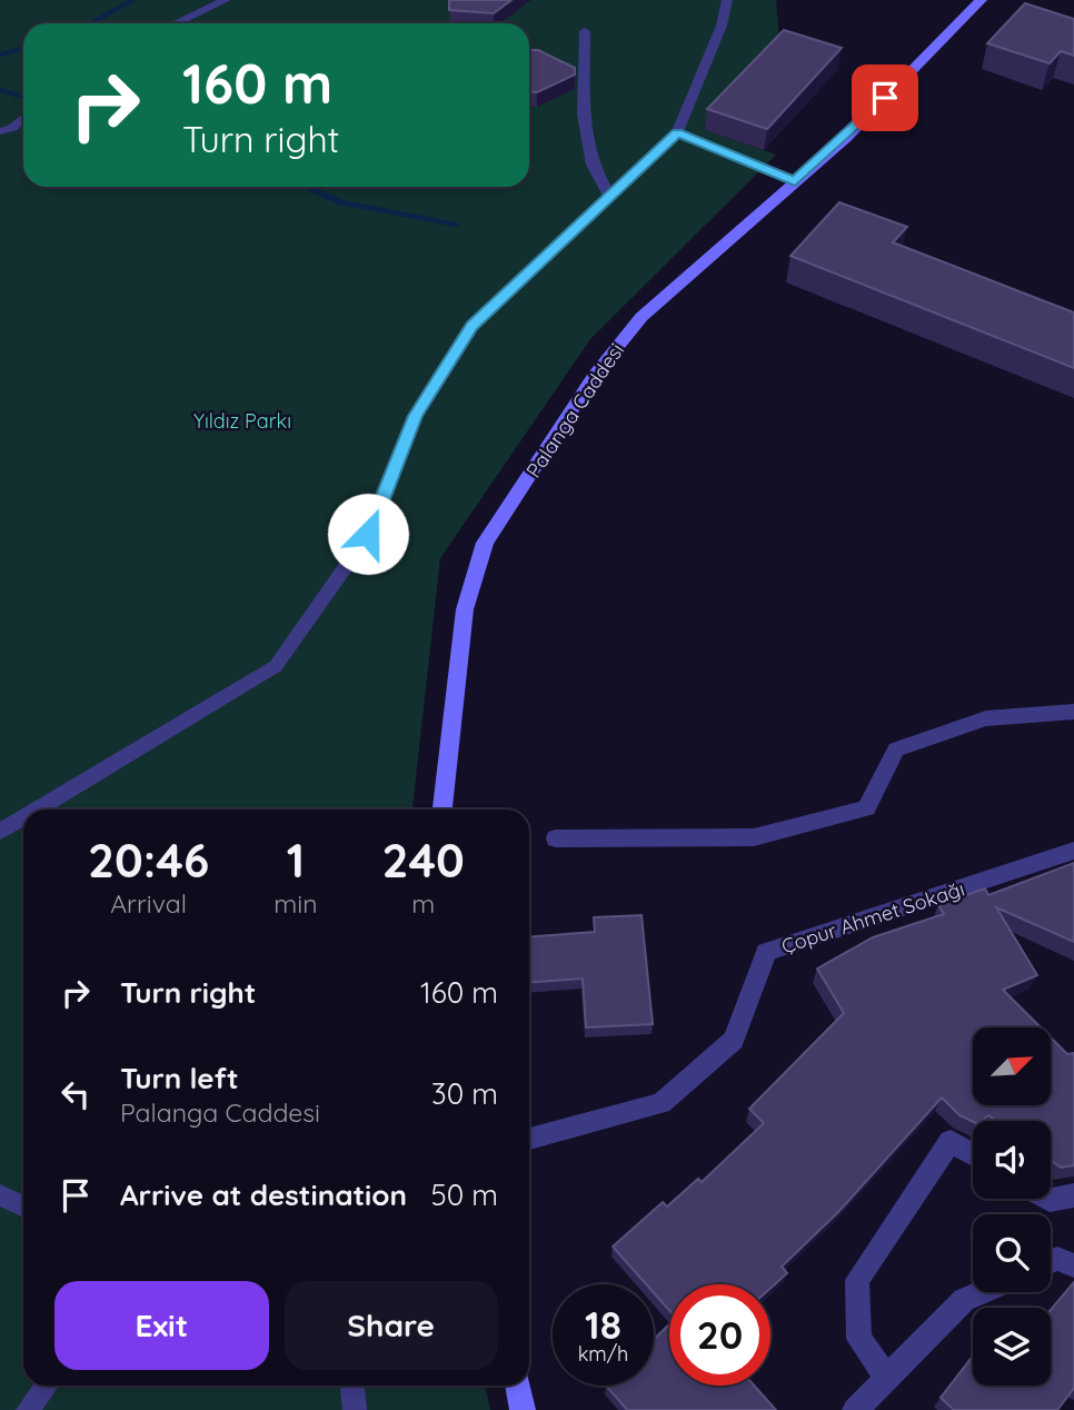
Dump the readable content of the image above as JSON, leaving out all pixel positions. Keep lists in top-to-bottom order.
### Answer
{
  "streets": {
    "main road": ["Palanga Caddesi"],
    "street": ["Çopur Ahmet Sokağı"]
  },
  "parks": ["Yıldız Parkı"],
  "north": "top right",
  "page": {
    "turn": ["160 m", "Turn right"],
    "eta": [
      "20:46",
      "Arrival",
      "1",
      "min",
      "240",
      "m"
    ],
    "list": [
      {
        "name": "Turn right",
        "value": "160 m"
      },
      {
        "name": "Turn left",
        "note": "Palanga Caddesi",
        "value": "30 m"
      },
      {
        "name": "Arrive at destination",
        "value": "50 m"
      }
    ],
    "buttons": ["Exit", "Share"],
    "speed": "18 km/h",
    "limit": "20"
  }
}
